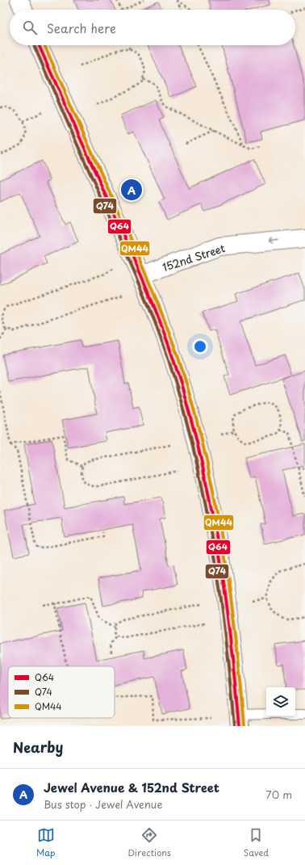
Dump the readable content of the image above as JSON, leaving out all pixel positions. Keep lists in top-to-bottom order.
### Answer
{
  "streets": {
    "street": ["152nd Street"]
  },
  "one_way": ["152nd Street"],
  "lines": ["transit line Q64", "transit line Q74", "transit line QM44"],
  "legend": ["Q64", "Q74", "QM44"],
  "page": {
    "search": "Search here",
    "pins": "A",
    "heading": "Nearby",
    "list": [
      {
        "mark": "A",
        "name": "Jewel Avenue & 152nd Street",
        "note": "Bus stop · Jewel Avenue",
        "value": "70 m"
      }
    ],
    "nav": ["Map", "Directions", "Saved"]
  }
}
